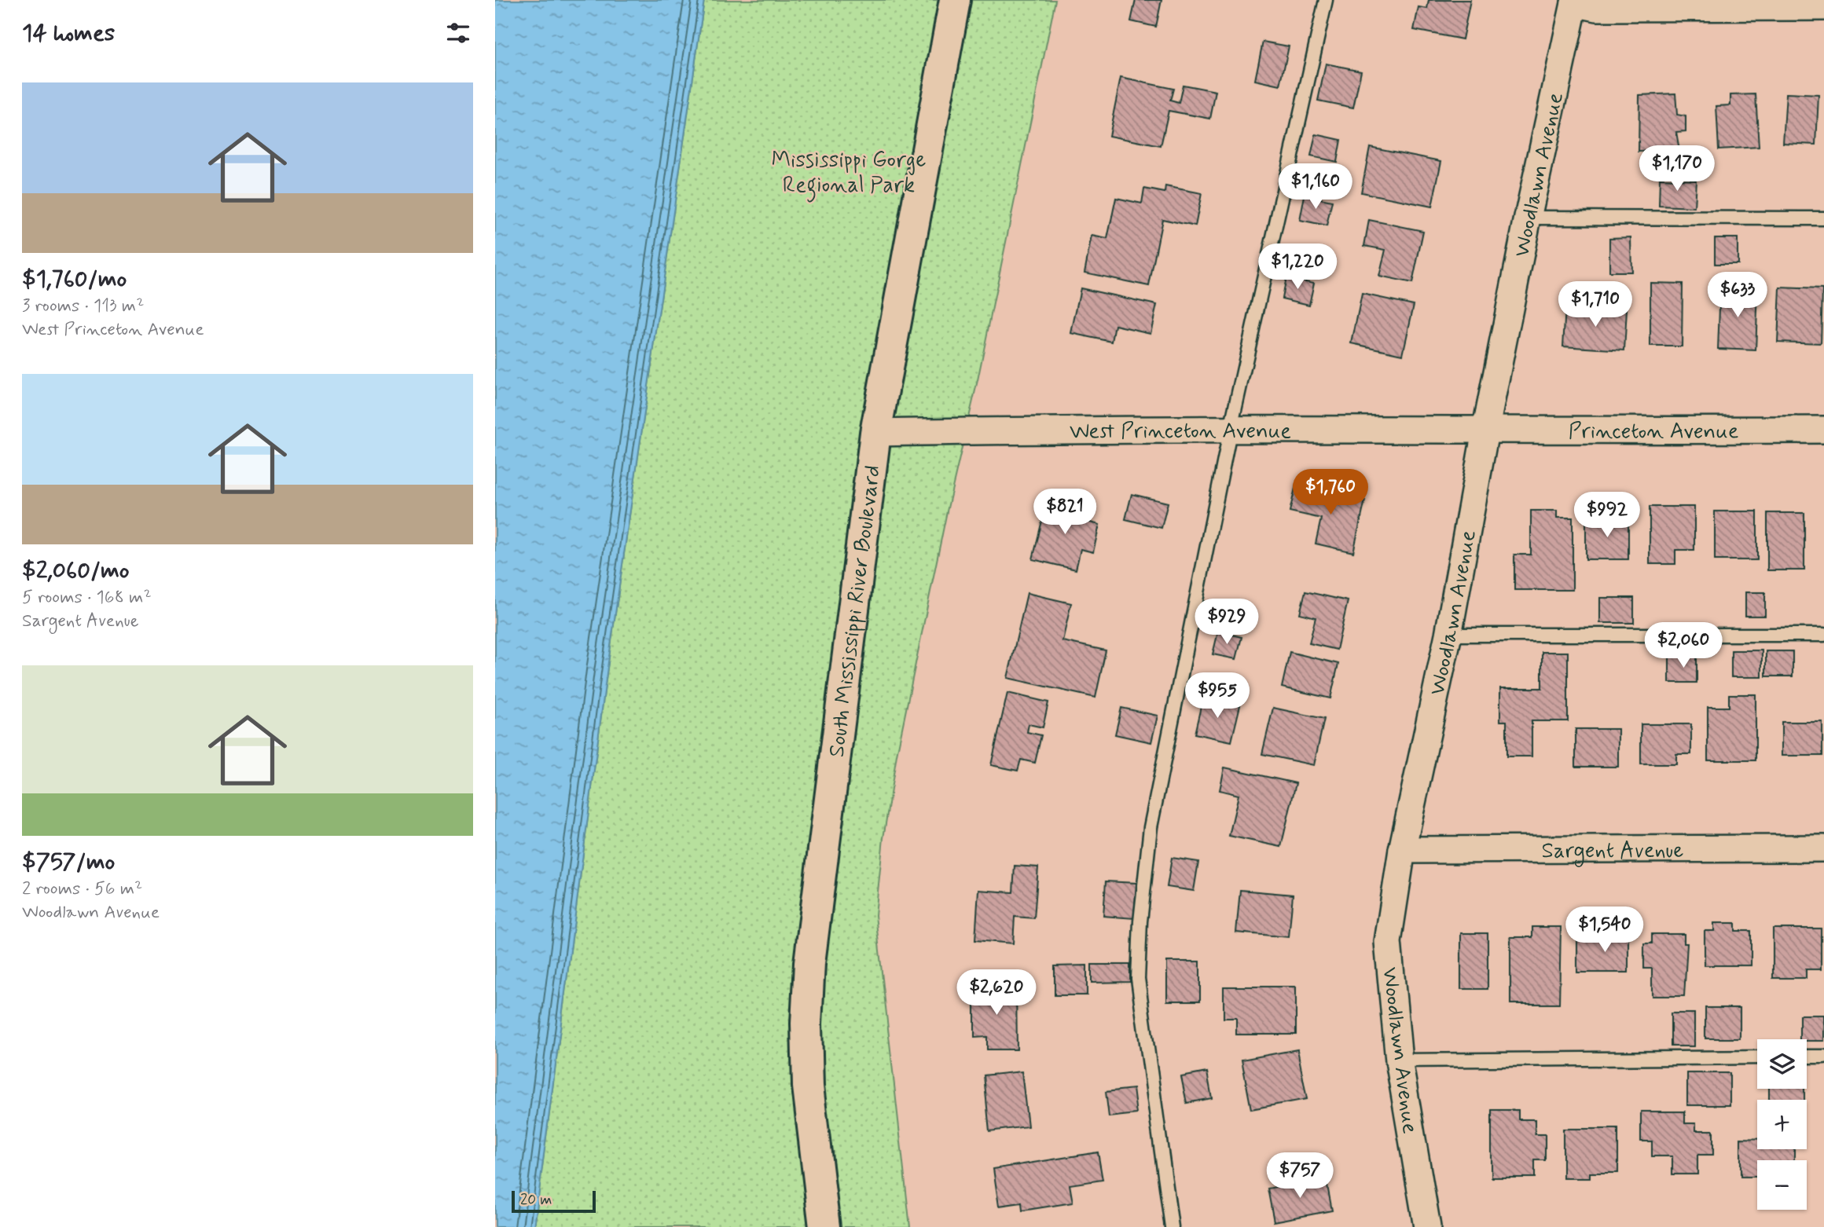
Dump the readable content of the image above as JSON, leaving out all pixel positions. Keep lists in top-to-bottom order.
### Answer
{
  "streets": {
    "street": [
      "Woodlawn Avenue",
      "West Princeton Avenue",
      "Princeton Avenue",
      "South Mississippi River Boulevard",
      "Sargent Avenue"
    ]
  },
  "crossings": [
    ["Woodlawn Avenue", "West Princeton Avenue"],
    ["Woodlawn Avenue", "Princeton Avenue"],
    ["Woodlawn Avenue", "Sargent Avenue"],
    ["West Princeton Avenue", "Princeton Avenue"],
    ["West Princeton Avenue", "South Mississippi River Boulevard"]
  ],
  "parks": ["Mississippi Gorge Regional Park"],
  "scale_bar": "20 m",
  "page": {
    "heading": "14 homes",
    "list": [
      {
        "name": "$1,760/mo",
        "note": "3 rooms · 113 m² · West Princeton Avenue"
      },
      {
        "name": "$2,060/mo",
        "note": "5 rooms · 168 m² · Sargent Avenue"
      },
      {
        "name": "$757/mo",
        "note": "2 rooms · 56 m² · Woodlawn Avenue"
      }
    ],
    "price": [
      "$1,170",
      "$1,160",
      "$1,220",
      "$633",
      "$1,710",
      "$1,760",
      "$821",
      "$992",
      "$929",
      "$2,060",
      "$955",
      "$1,540",
      "$2,620",
      "$757"
    ],
    "map_buttons": ["+", "−"],
    "scale": "20 m"
  }
}
